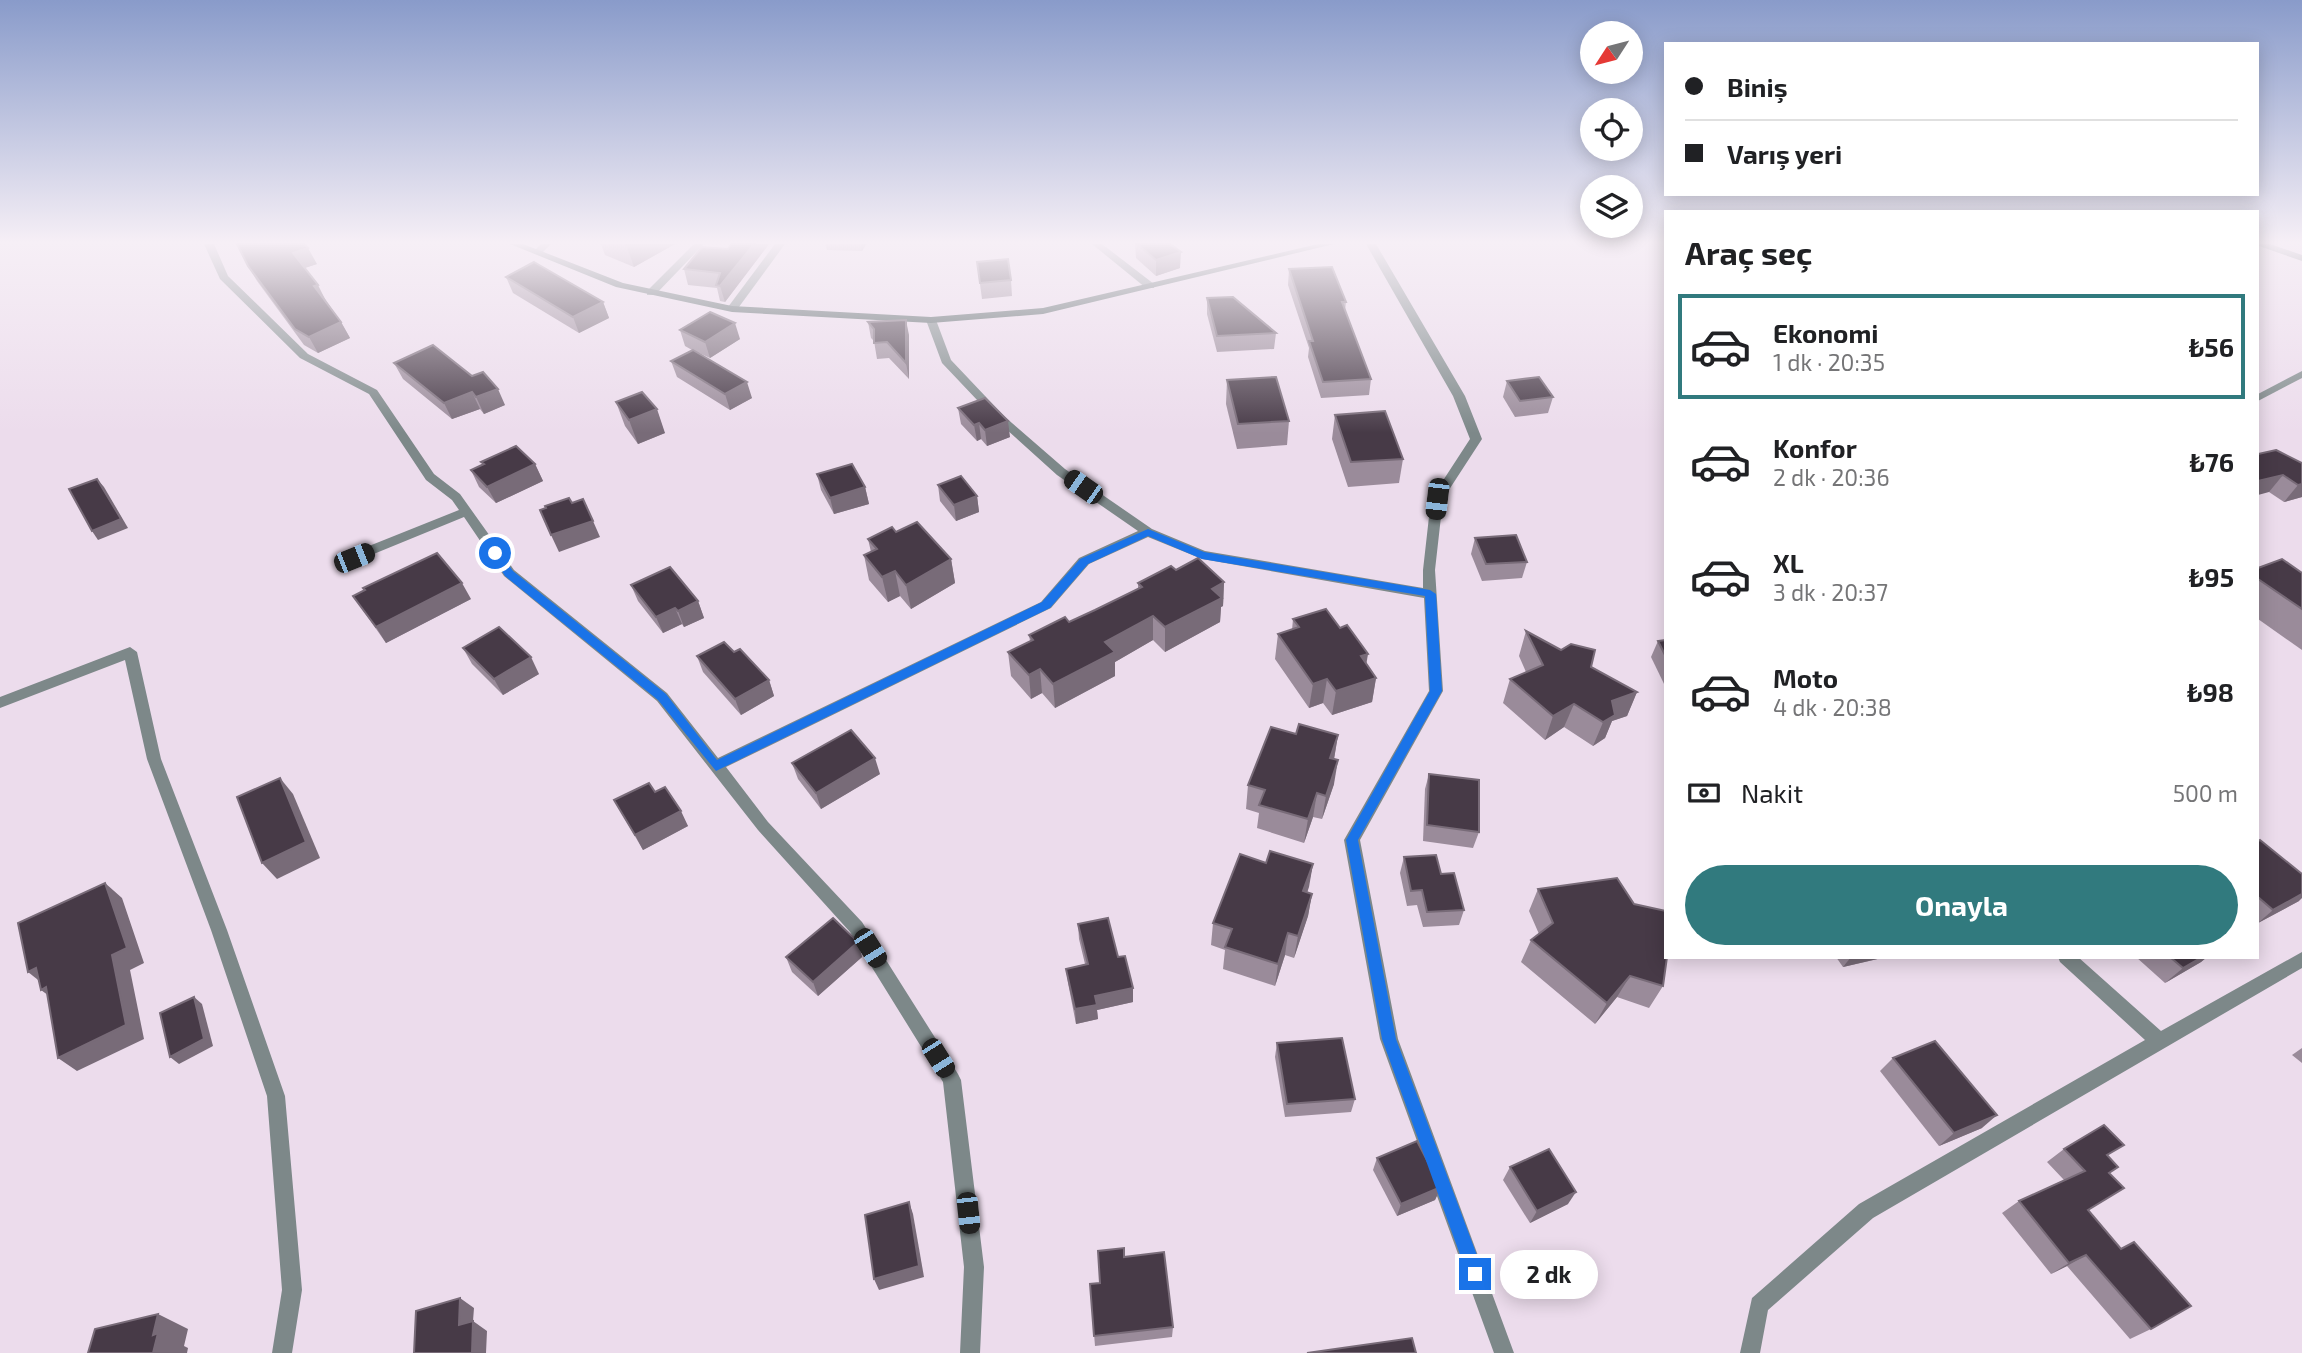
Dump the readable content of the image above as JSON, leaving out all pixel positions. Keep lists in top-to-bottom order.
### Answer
{
  "north": "bottom left",
  "page": {
    "banner": ["Biniş", "Varış yeri"],
    "heading": "Araç seç",
    "list": [
      {
        "name": "Ekonomi",
        "note": "1 dk · 20:35",
        "value": "₺56"
      },
      {
        "name": "Konfor",
        "note": "2 dk · 20:36",
        "value": "₺76"
      },
      {
        "name": "XL",
        "note": "3 dk · 20:37",
        "value": "₺95"
      },
      {
        "name": "Moto",
        "note": "4 dk · 20:38",
        "value": "₺98"
      }
    ],
    "pay": ["Nakit", "500 m"],
    "buttons": "Onayla",
    "bubble": "2 dk"
  }
}
